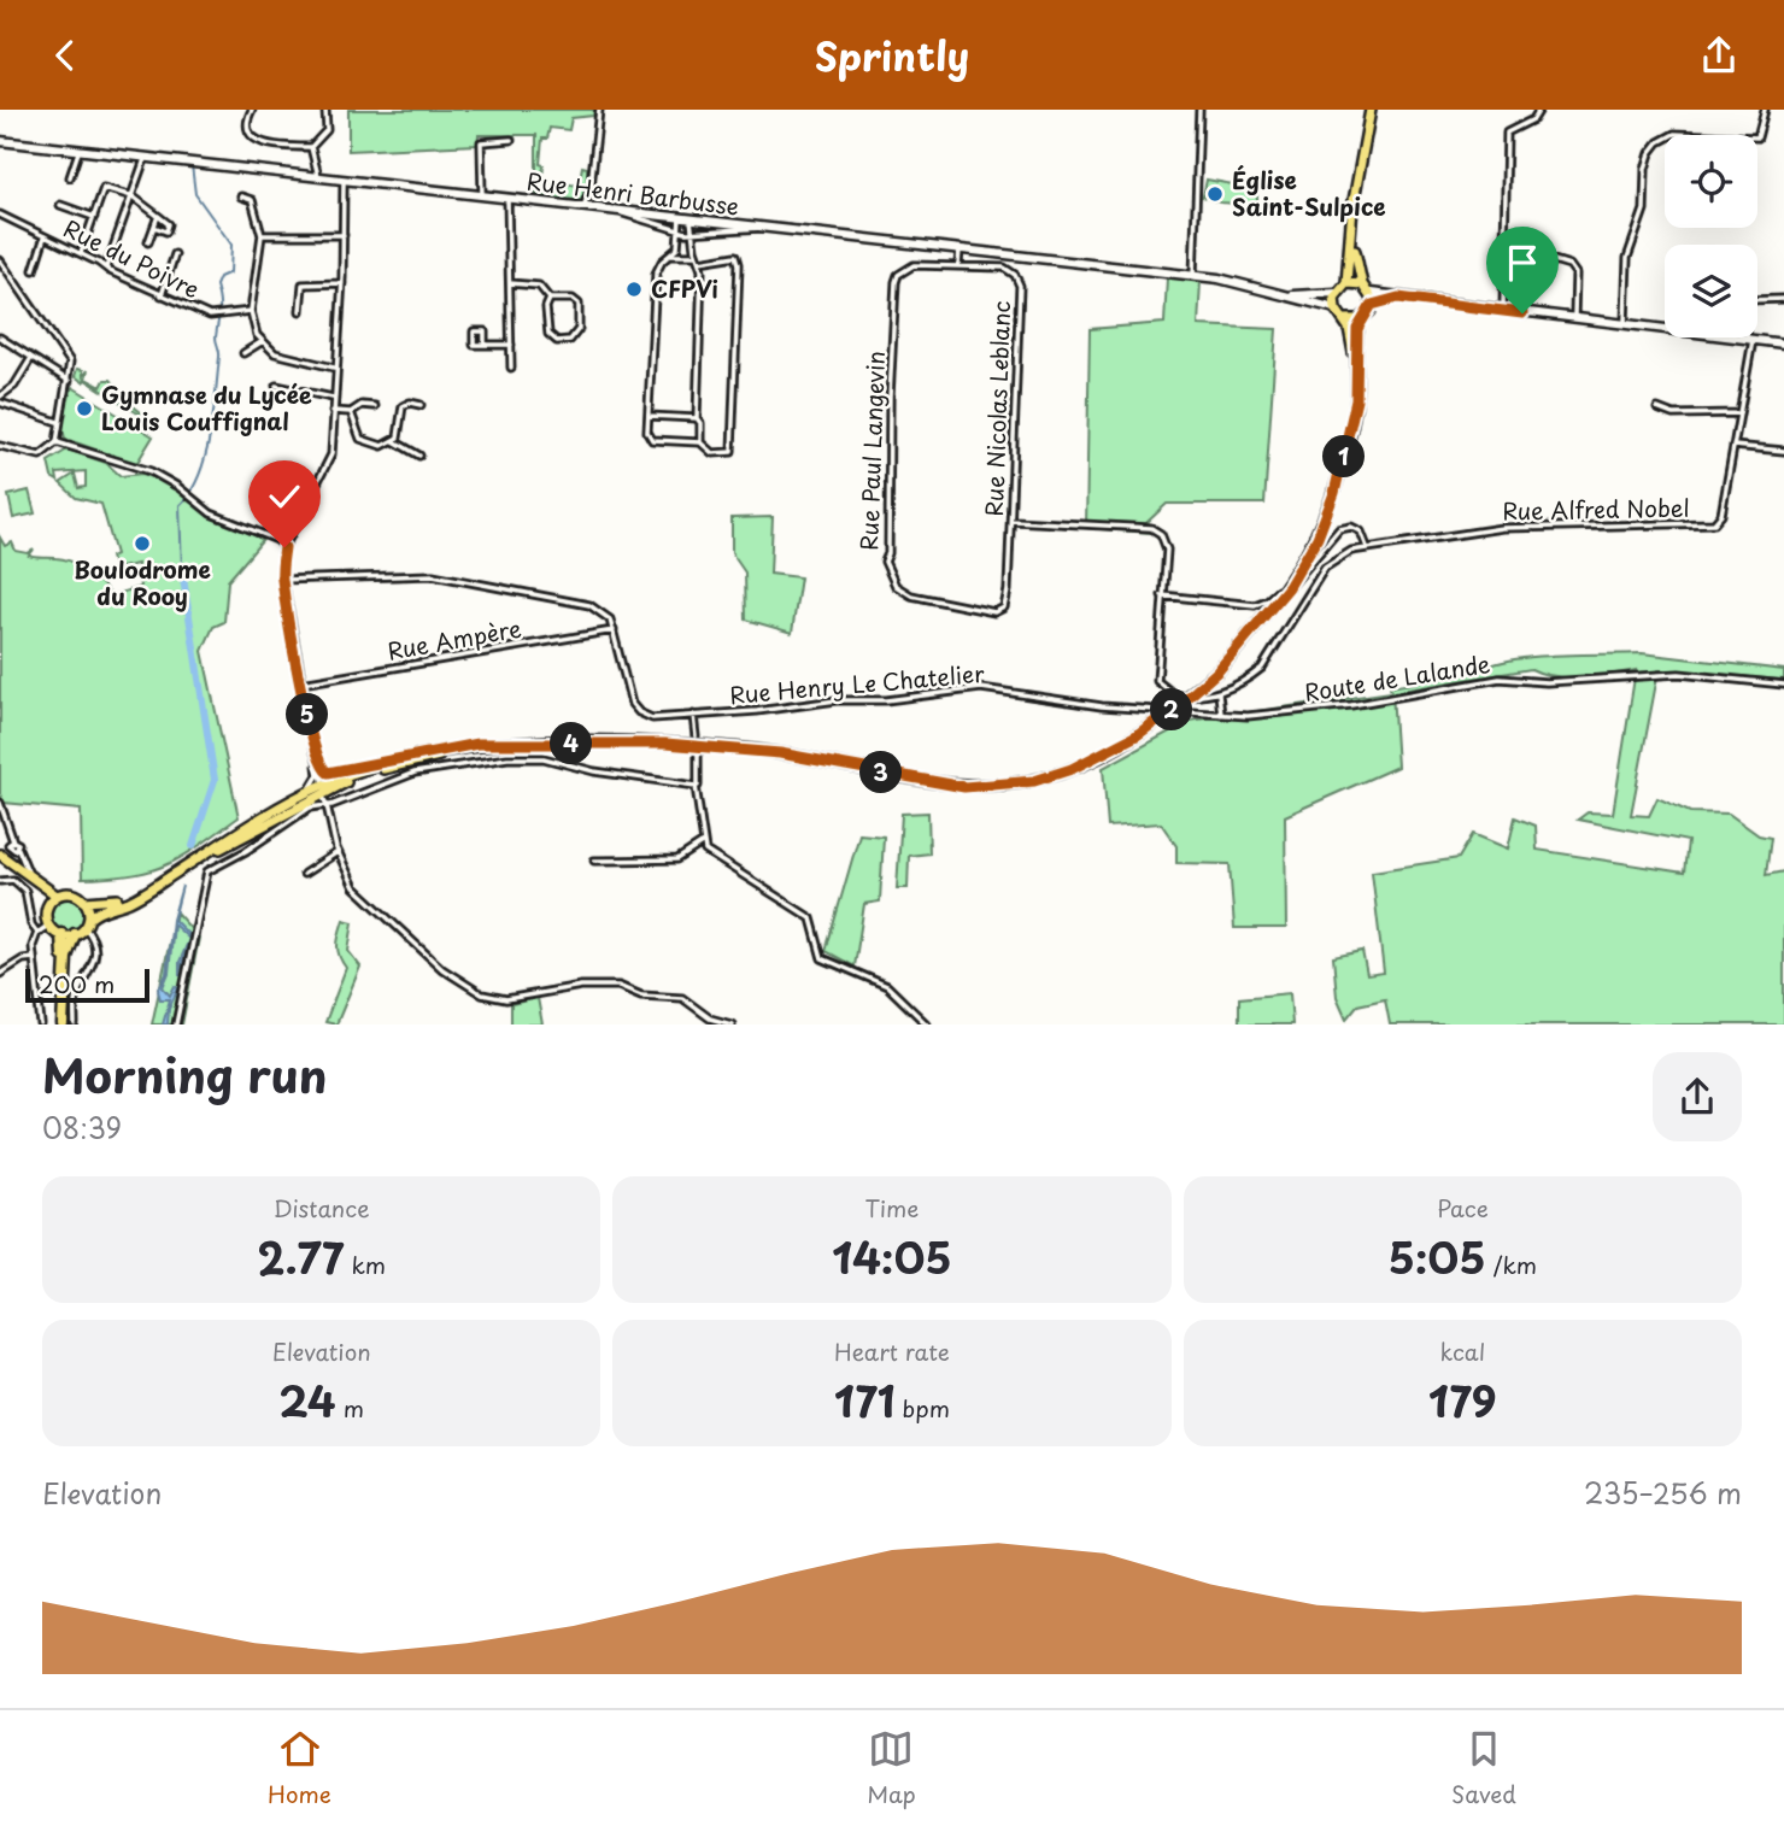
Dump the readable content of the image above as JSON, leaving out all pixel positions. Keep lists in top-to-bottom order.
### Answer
{
  "streets": {
    "main road": ["Rue Henri Barbusse"],
    "street": [
      "Rue du Poivre",
      "Rue Nicolas Leblanc",
      "Rue Paul Langevin",
      "Rue Alfred Nobel",
      "Rue Ampère",
      "Route de Lalande",
      "Rue Henry Le Chatelier"
    ]
  },
  "crossings": [
    ["Rue Nicolas Leblanc", "Rue Paul Langevin"],
    ["Rue Ampère", "Rue Henry Le Chatelier"],
    ["Route de Lalande", "Rue Henry Le Chatelier"]
  ],
  "places": [
    "Église Saint-Sulpice",
    "CFPVi",
    "Gymnase du Lycée Louis Couffignal",
    "Boulodrome du Rooy"
  ],
  "scale_bar": "200 m",
  "page": {
    "header": "Sprintly",
    "pins": [
      "1",
      "2",
      "5",
      "4",
      "3"
    ],
    "scale": "200 m",
    "heading": ["Morning run", "08:39"],
    "stats": [
      ["Distance", "2.77 km"],
      ["Time", "14:05"],
      ["Pace", "5:05 /km"],
      ["Elevation", "24 m"],
      ["Heart rate", "171 bpm"],
      ["kcal", "179"]
    ],
    "chart": ["Elevation", "235–256 m"],
    "tabs": ["Home", "Map", "Saved"]
  }
}
